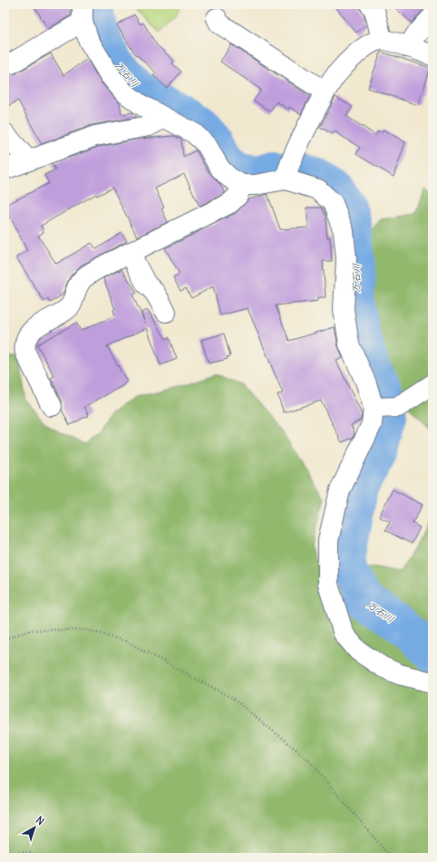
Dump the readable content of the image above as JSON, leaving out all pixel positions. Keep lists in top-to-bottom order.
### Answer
{
  "water": ["万石川"],
  "north": "top right"
}
